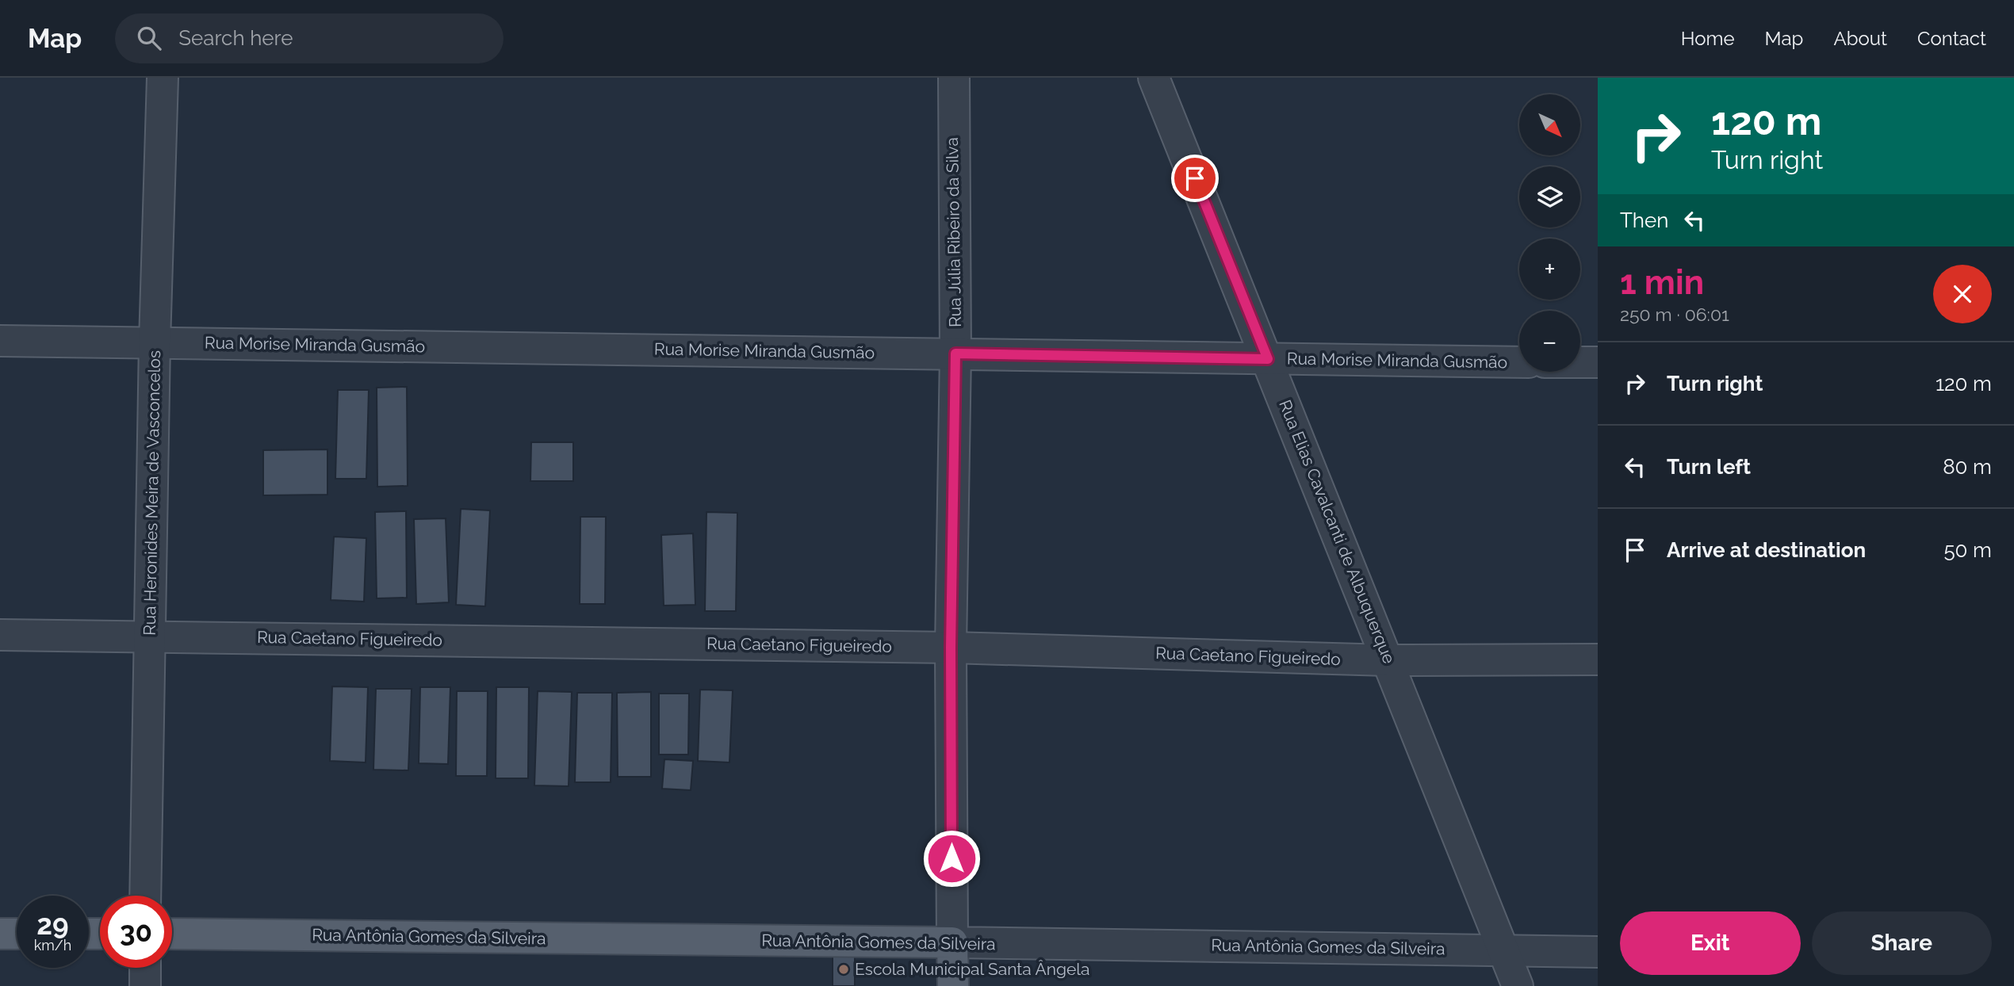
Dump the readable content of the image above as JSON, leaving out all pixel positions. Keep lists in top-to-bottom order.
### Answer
{
  "streets": {
    "main road": ["Rua Júlia Ribeiro da Silva", "Rua Antônia Gomes da Silveira"],
    "street": [
      "Rua Morise Miranda Gusmão",
      "Rua Heronides Meira de Vasconcelos",
      "Rua Elias Cavalcanti de Albuquerque",
      "Rua Caetano Figueiredo"
    ]
  },
  "crossings": [
    ["Rua Júlia Ribeiro da Silva", "Rua Morise Miranda Gusmão"],
    ["Rua Júlia Ribeiro da Silva", "Rua Caetano Figueiredo"],
    ["Rua Júlia Ribeiro da Silva", "Rua Antônia Gomes da Silveira"],
    ["Rua Morise Miranda Gusmão", "Rua Heronides Meira de Vasconcelos"],
    ["Rua Morise Miranda Gusmão", "Rua Elias Cavalcanti de Albuquerque"],
    ["Rua Heronides Meira de Vasconcelos", "Rua Caetano Figueiredo"],
    ["Rua Elias Cavalcanti de Albuquerque", "Rua Caetano Figueiredo"],
    ["Rua Elias Cavalcanti de Albuquerque", "Rua Antônia Gomes da Silveira"]
  ],
  "places": ["Escola Municipal Santa Ângela"],
  "north": "bottom right",
  "page": {
    "header": "Map",
    "search": "Search here",
    "nav": [
      "Home",
      "Map",
      "About",
      "Contact"
    ],
    "turn": ["120 m", "Turn right"],
    "map_buttons": ["+", "−"],
    "then": "Then",
    "heading": ["1 min", "250 m · 06:01"],
    "list": [
      {
        "name": "Turn right",
        "value": "120 m"
      },
      {
        "name": "Turn left",
        "value": "80 m"
      },
      {
        "name": "Arrive at destination",
        "value": "50 m"
      }
    ],
    "speed": "29 km/h",
    "limit": "30",
    "buttons": ["Exit", "Share"]
  }
}
